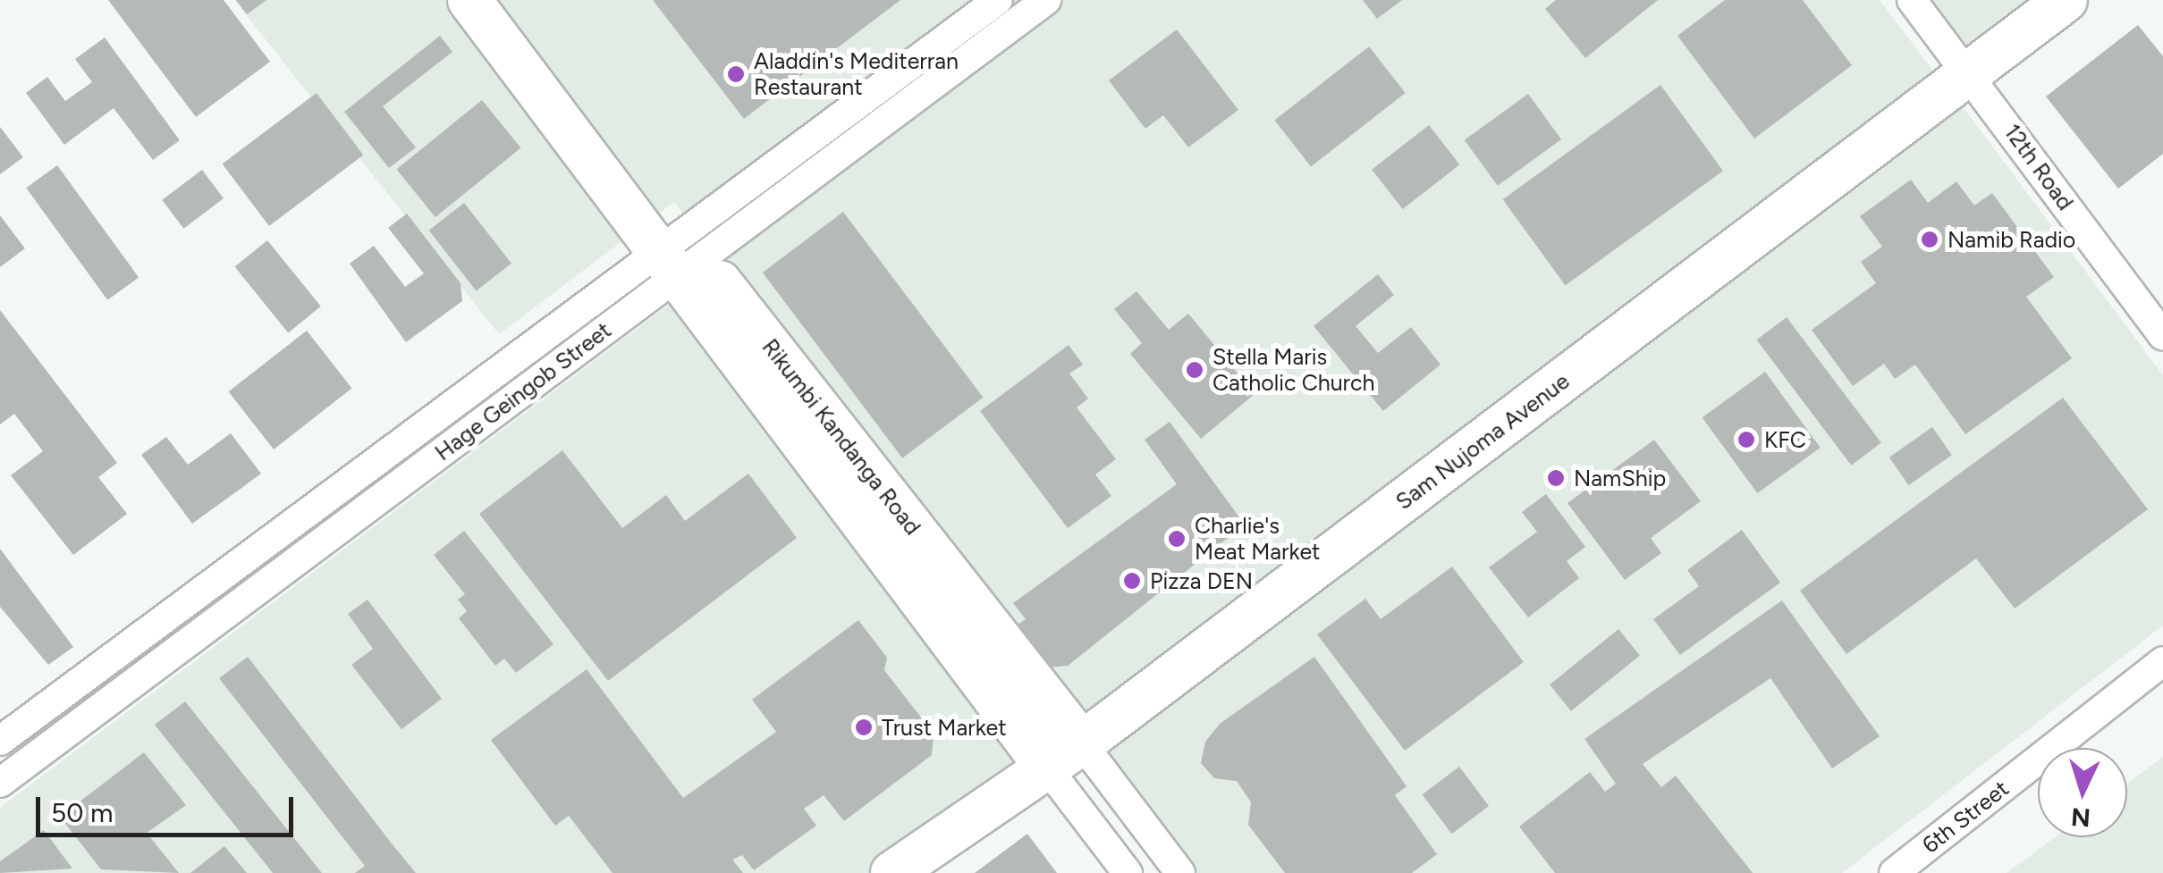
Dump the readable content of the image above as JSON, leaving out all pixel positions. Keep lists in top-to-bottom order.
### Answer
{
  "streets": {
    "main road": ["Rikumbi Kandanga Road", "Sam Nujoma Avenue"],
    "street": ["12th Road", "Hage Geingob Street", "6th Street"]
  },
  "crossings": [
    ["12th Road", "Sam Nujoma Avenue"],
    ["Hage Geingob Street", "Rikumbi Kandanga Road"],
    ["Rikumbi Kandanga Road", "Sam Nujoma Avenue"]
  ],
  "places": [
    "Aladdin's Mediterran Restaurant",
    "Namib Radio",
    "Stella Maris Catholic Church",
    "KFC",
    "NamShip",
    "Charlie's Meat Market",
    "Pizza DEN",
    "Trust Market"
  ],
  "scale_bar": "50 m",
  "north": "bottom"
}
